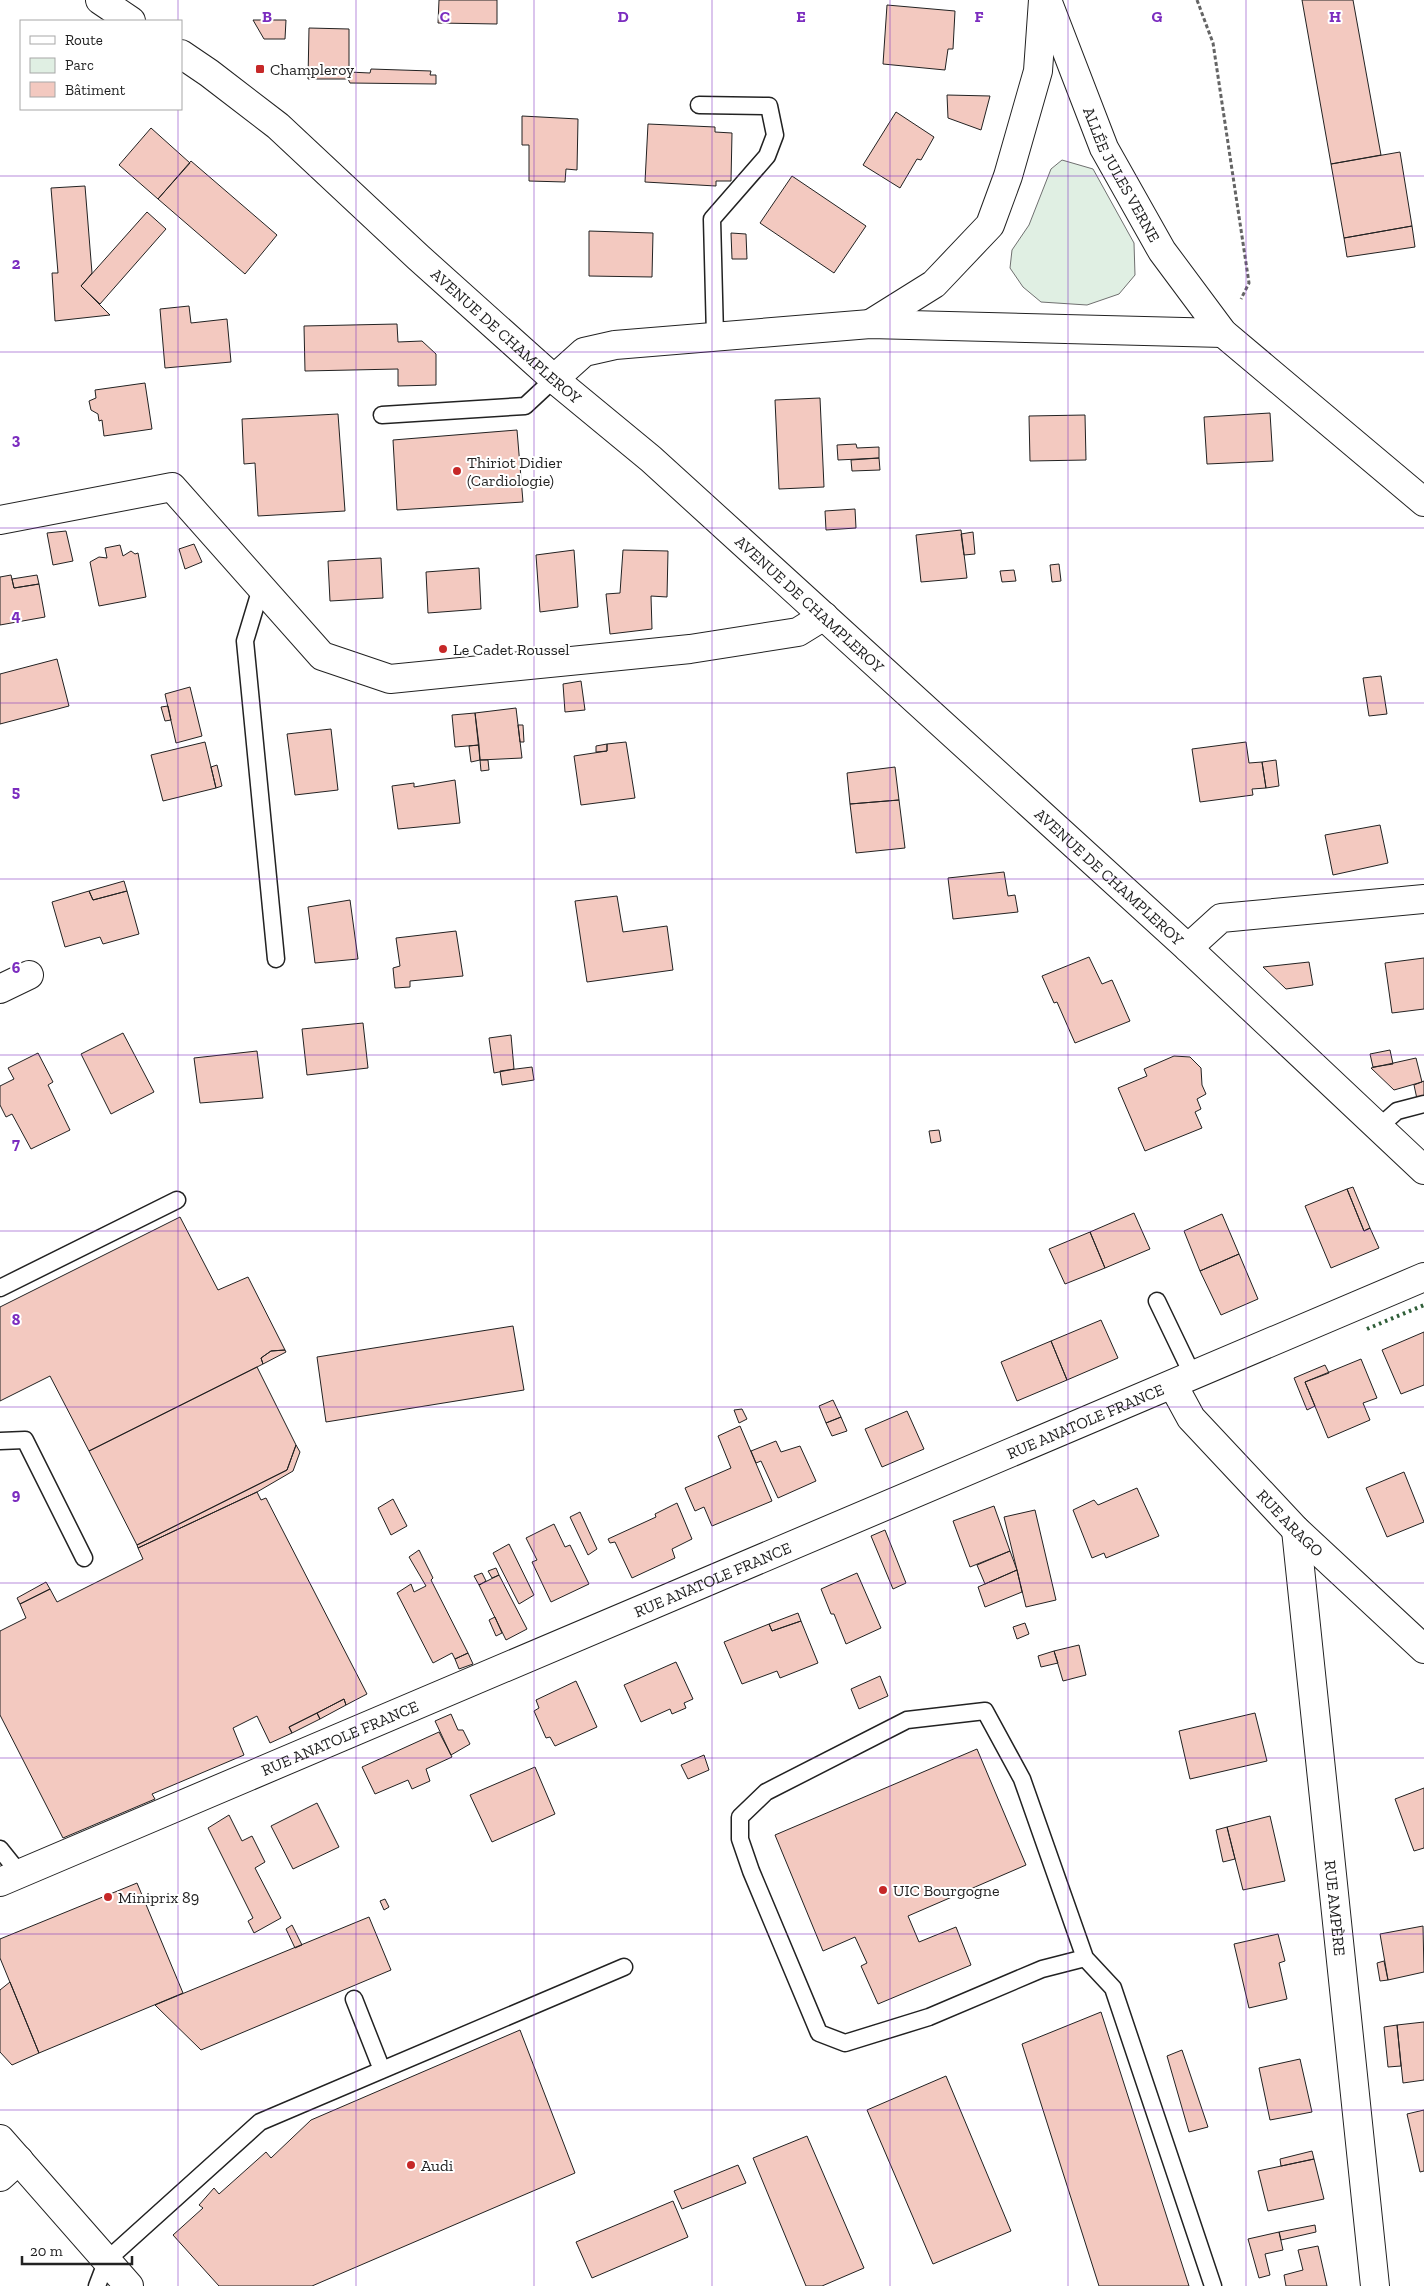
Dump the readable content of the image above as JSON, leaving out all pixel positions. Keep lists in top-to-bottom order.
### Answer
{
  "streets": {
    "street": [
      "ALLÉE JULES VERNE",
      "AVENUE DE CHAMPLEROY",
      "RUE ANATOLE FRANCE",
      "RUE ARAGO",
      "RUE AMPÈRE"
    ]
  },
  "crossings": [
    ["RUE ANATOLE FRANCE", "RUE ARAGO"],
    ["RUE ARAGO", "RUE AMPÈRE"]
  ],
  "places": {
    "transit": ["Champleroy"],
    "other": [
      "Thiriot Didier (Cardiologie)",
      "Le Cadet Roussel",
      "UIC Bourgogne",
      "Miniprix 89",
      "Audi"
    ]
  },
  "legend": ["Route", "Parc", "Bâtiment"],
  "scale_bar": "20 m",
  "grid": {
    "columns": [
      "B",
      "C",
      "D",
      "E",
      "F",
      "G",
      "H"
    ],
    "rows": [
      "2",
      "3",
      "4",
      "5",
      "6",
      "7",
      "8",
      "9"
    ]
  }
}
